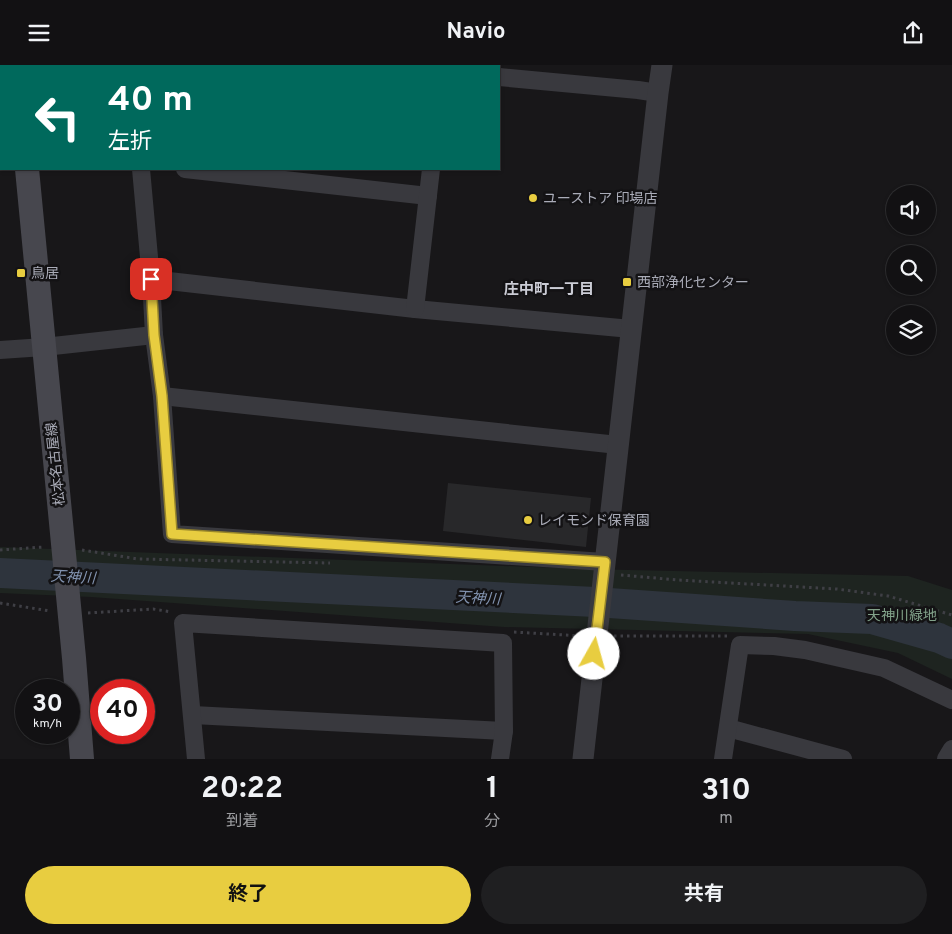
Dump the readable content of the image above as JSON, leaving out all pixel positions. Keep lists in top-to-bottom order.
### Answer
{
  "streets": {
    "main road": ["松本名古屋線"]
  },
  "districts": ["庄中町一丁目"],
  "water": ["天神川"],
  "parks": ["天神川緑地"],
  "places": {
    "other": ["ユーストア 印場店", "レイモンド保育園"],
    "transit": ["鳥居", "西部浄化センター"]
  },
  "page": {
    "header": "Navio",
    "turn": ["40 m", "左折"],
    "speed": "30 km/h",
    "limit": "40",
    "eta": [
      "20:22",
      "到着",
      "1",
      "分",
      "310",
      "m"
    ],
    "buttons": ["終了", "共有"]
  }
}
